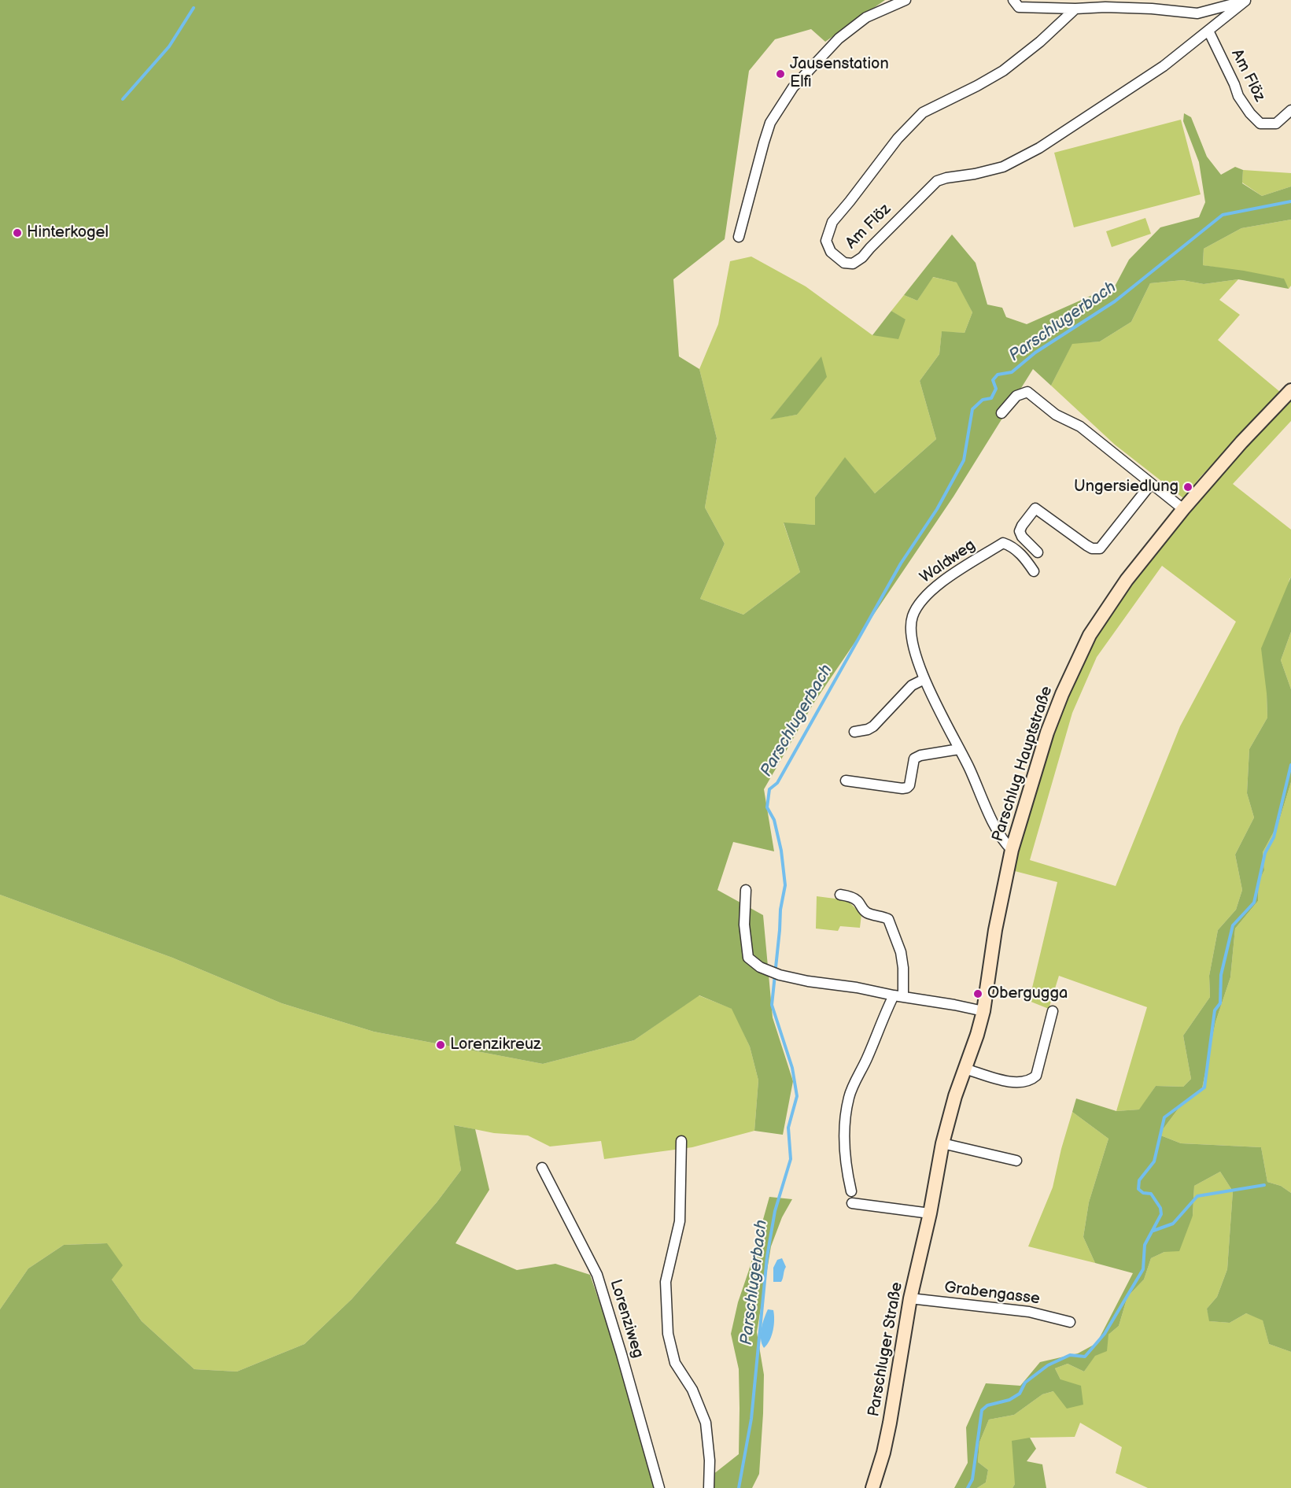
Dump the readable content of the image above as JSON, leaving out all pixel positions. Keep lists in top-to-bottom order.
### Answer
{
  "streets": {
    "main road": ["Parschlug Hauptstraße", "Parschluger Straße"],
    "street": [
      "Am Flöz",
      "Waldweg",
      "Grabengasse",
      "Lorenziweg"
    ]
  },
  "crossings": [
    ["Waldweg", "Parschlug Hauptstraße"],
    ["Parschlug Hauptstraße", "Parschluger Straße"],
    ["Grabengasse", "Parschluger Straße"]
  ],
  "water": ["Parschlugerbach"],
  "places": [
    "Jausenstation Elfi",
    "Hinterkogel",
    "Ungersiedlung",
    "Obergugga",
    "Lorenzikreuz"
  ]
}
